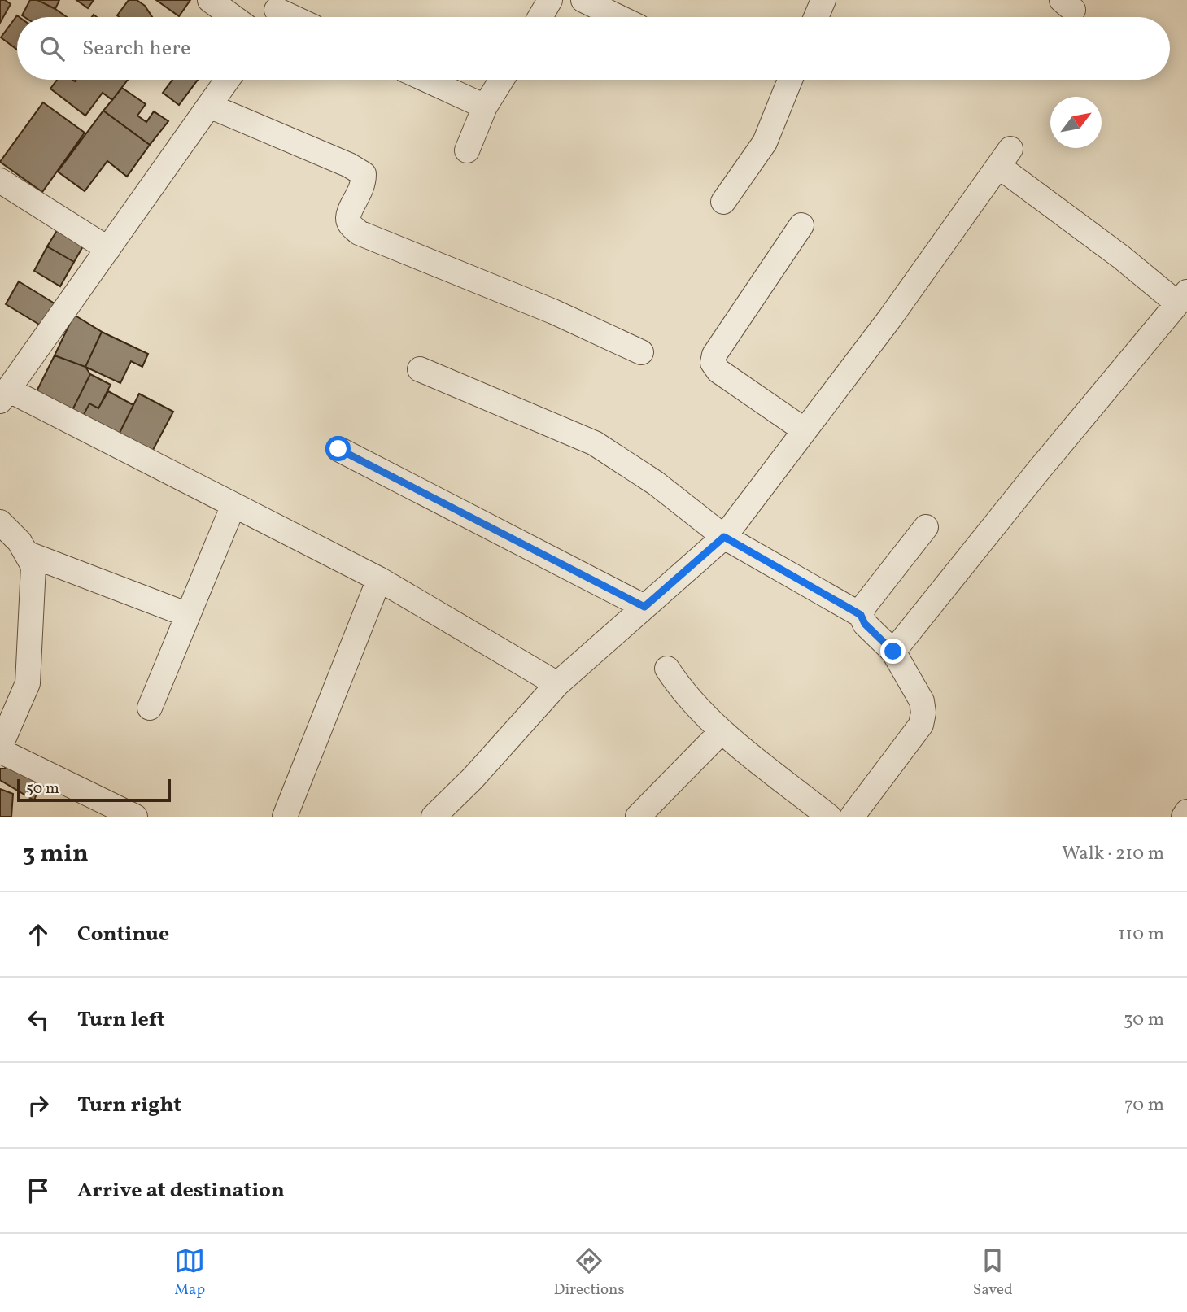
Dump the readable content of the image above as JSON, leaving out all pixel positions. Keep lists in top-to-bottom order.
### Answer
{
  "scale_bar": "50 m",
  "north": "top right",
  "page": {
    "search": "Search here",
    "scale": "50 m",
    "heading": ["3 min", "Walk · 210 m"],
    "list": [
      ["Continue", "110 m"],
      ["Turn left", "30 m"],
      ["Turn right", "70 m"],
      "Arrive at destination"
    ],
    "nav": ["Map", "Directions", "Saved"]
  }
}
